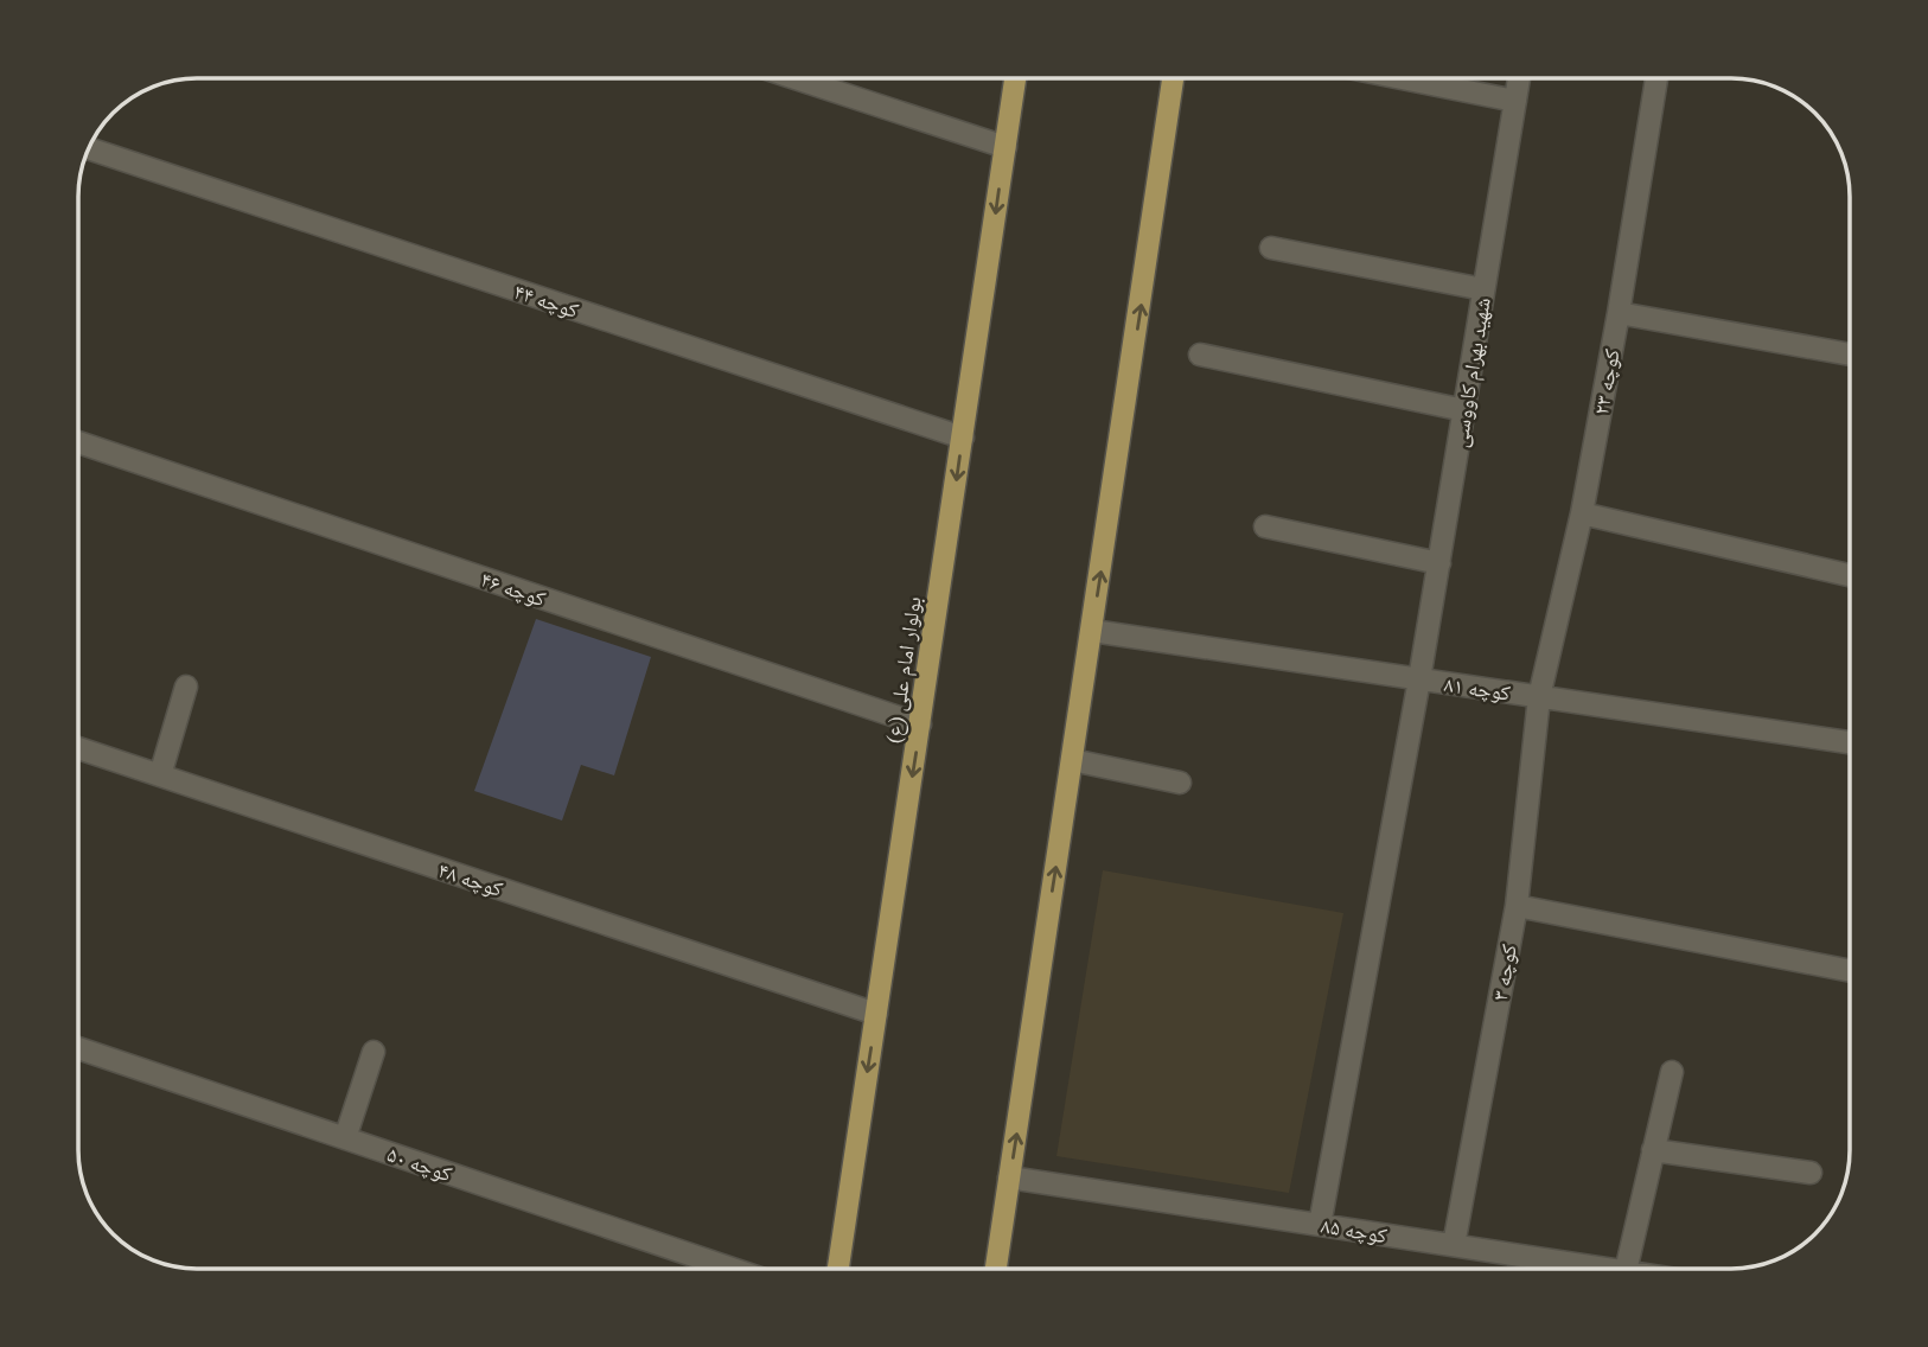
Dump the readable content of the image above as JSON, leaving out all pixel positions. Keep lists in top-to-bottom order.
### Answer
{
  "streets": {
    "main road": ["بولوار امام علی (ع)"],
    "street": [
      "کوچه ۴۴",
      "شهید بهرام کاووسی",
      "کوچه ۲۳",
      "کوچه ۴۶",
      "کوچه ۸۱",
      "کوچه ۴۸",
      "کوچه ۳",
      "کوچه ۵۰",
      "کوچه ۸۵"
    ]
  },
  "crossings": [
    ["کوچه ۴۴", "بولوار امام علی (ع)"],
    ["شهید بهرام کاووسی", "کوچه ۸۱"],
    ["شهید بهرام کاووسی", "کوچه ۸۵"],
    ["کوچه ۲۳", "کوچه ۸۱"],
    ["کوچه ۲۳", "کوچه ۳"],
    ["کوچه ۴۶", "بولوار امام علی (ع)"],
    ["بولوار امام علی (ع)", "کوچه ۴۸"],
    ["کوچه ۸۱", "کوچه ۳"],
    ["کوچه ۳", "کوچه ۸۵"]
  ]
}
